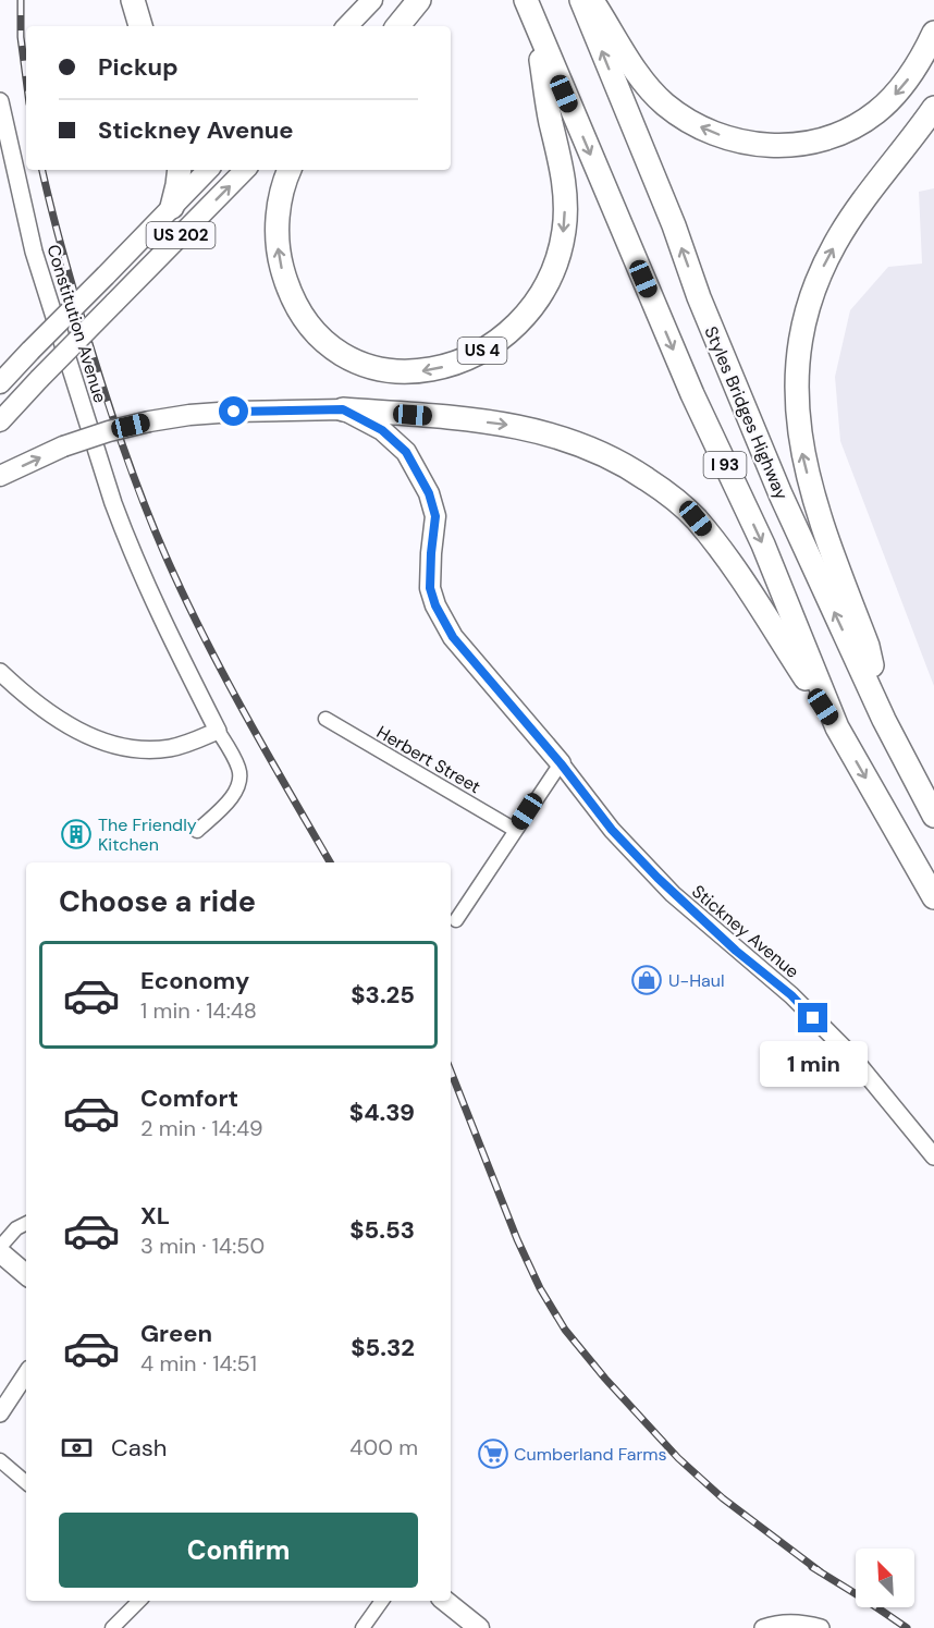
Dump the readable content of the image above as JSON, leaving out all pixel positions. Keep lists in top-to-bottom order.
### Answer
{
  "streets": {
    "highway": ["US 4", "Styles Bridges Highway", "I 93"],
    "main road": ["US 202"],
    "street": ["Constitution Avenue", "Herbert Street", "Stickney Avenue"]
  },
  "crossings": [
    ["US 4", "I 93"]
  ],
  "places": {
    "building": ["The Friendly Kitchen"],
    "shop": ["U-Haul"],
    "supermarket": ["Cumberland Farms"]
  },
  "north": "top left",
  "page": {
    "banner": ["Pickup", "Stickney Avenue"],
    "heading": "Choose a ride",
    "list": [
      {
        "name": "Economy",
        "note": "1 min · 14:48",
        "value": "$3.25"
      },
      {
        "name": "Comfort",
        "note": "2 min · 14:49",
        "value": "$4.39"
      },
      {
        "name": "XL",
        "note": "3 min · 14:50",
        "value": "$5.53"
      },
      {
        "name": "Green",
        "note": "4 min · 14:51",
        "value": "$5.32"
      }
    ],
    "bubble": "1 min",
    "pay": ["Cash", "400 m"],
    "buttons": "Confirm"
  }
}
